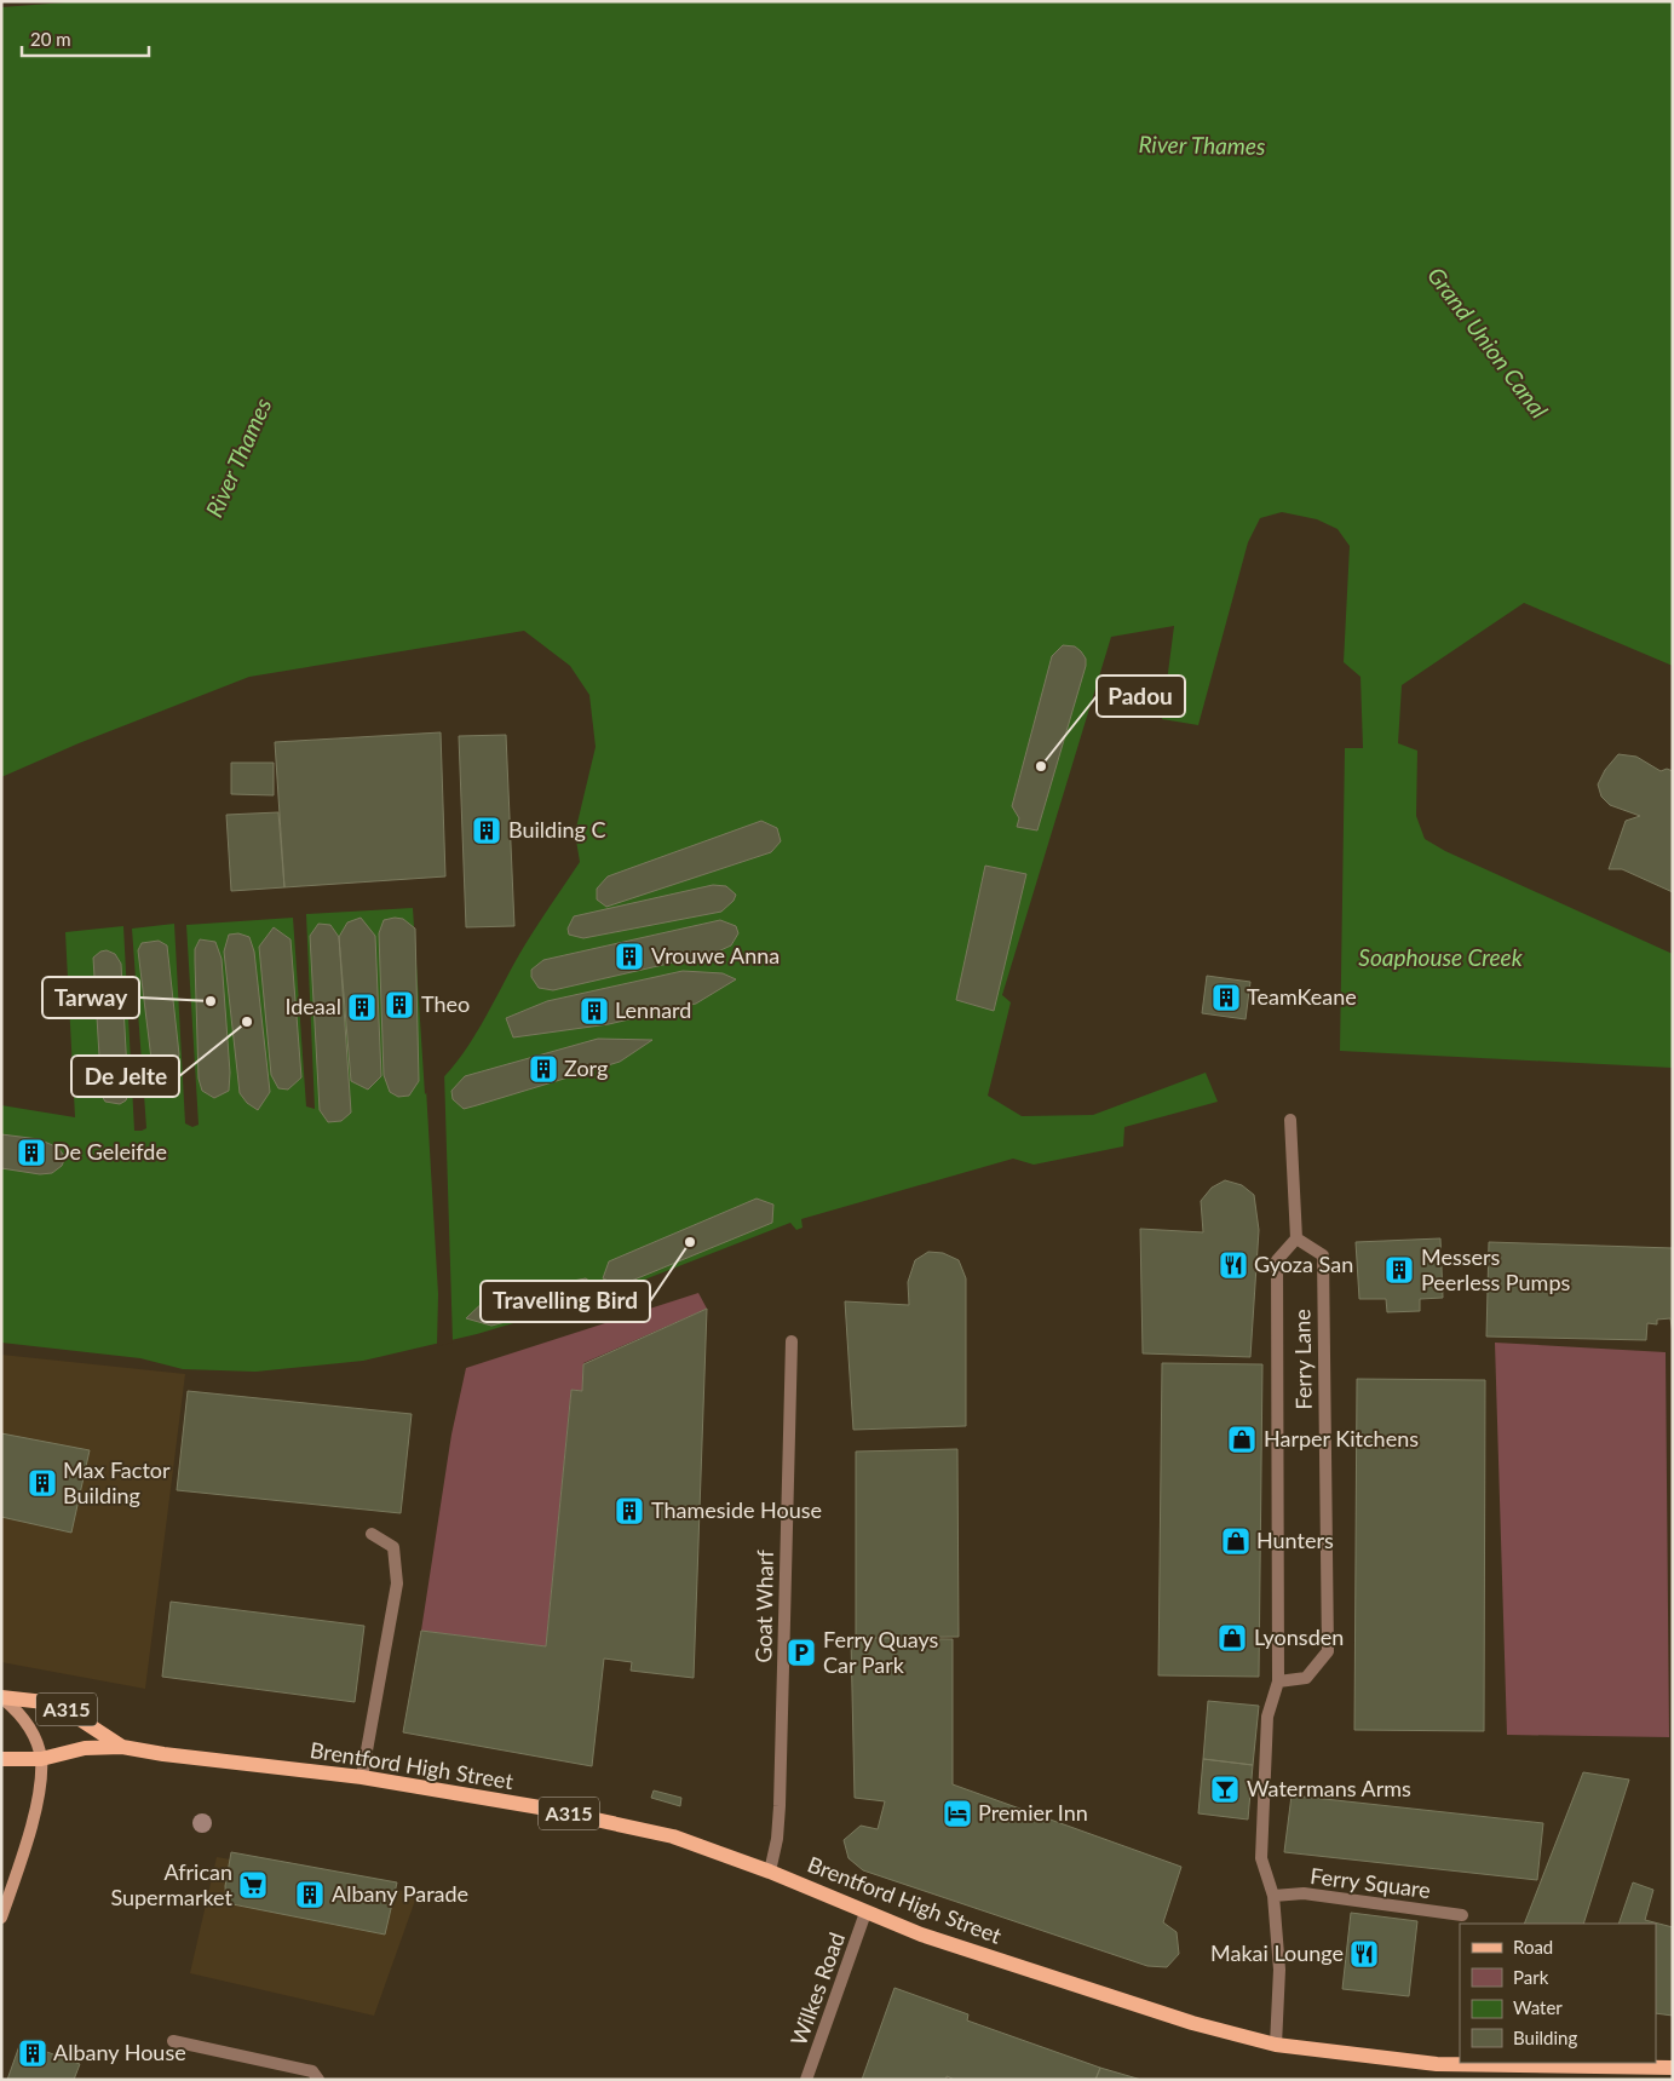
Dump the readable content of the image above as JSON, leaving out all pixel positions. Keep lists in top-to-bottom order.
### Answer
{
  "streets": {
    "main road": ["A315", "Brentford High Street"],
    "street": [
      "Ferry Lane",
      "Goat Wharf",
      "Ferry Square",
      "Wilkes Road"
    ]
  },
  "crossings": [
    ["Ferry Lane", "Brentford High Street"],
    ["Ferry Lane", "Ferry Square"],
    ["Goat Wharf", "Brentford High Street"],
    ["A315", "Brentford High Street"],
    ["Brentford High Street", "Wilkes Road"]
  ],
  "water": ["River Thames", "Grand Union Canal", "Soaphouse Creek"],
  "places": {
    "other": [
      "Padou",
      "Tarway",
      "De Jelte",
      "Travelling Bird"
    ],
    "building": [
      "Building C",
      "Vrouwe Anna",
      "TeamKeane",
      "Theo",
      "Ideaal",
      "Lennard",
      "Zorg",
      "De Geleifde",
      "Messers Peerless Pumps",
      "Max Factor Building",
      "Thameside House",
      "Albany Parade",
      "Albany House"
    ],
    "restaurant": ["Gyoza San", "Makai Lounge"],
    "shop": ["Harper Kitchens", "Hunters", "Lyonsden"],
    "parking": ["Ferry Quays Car Park"],
    "bar": ["Watermans Arms"],
    "hotel": ["Premier Inn"],
    "supermarket": ["African Supermarket"]
  },
  "legend": [
    "Road",
    "Park",
    "Water",
    "Building"
  ],
  "scale_bar": "20 m"
}
